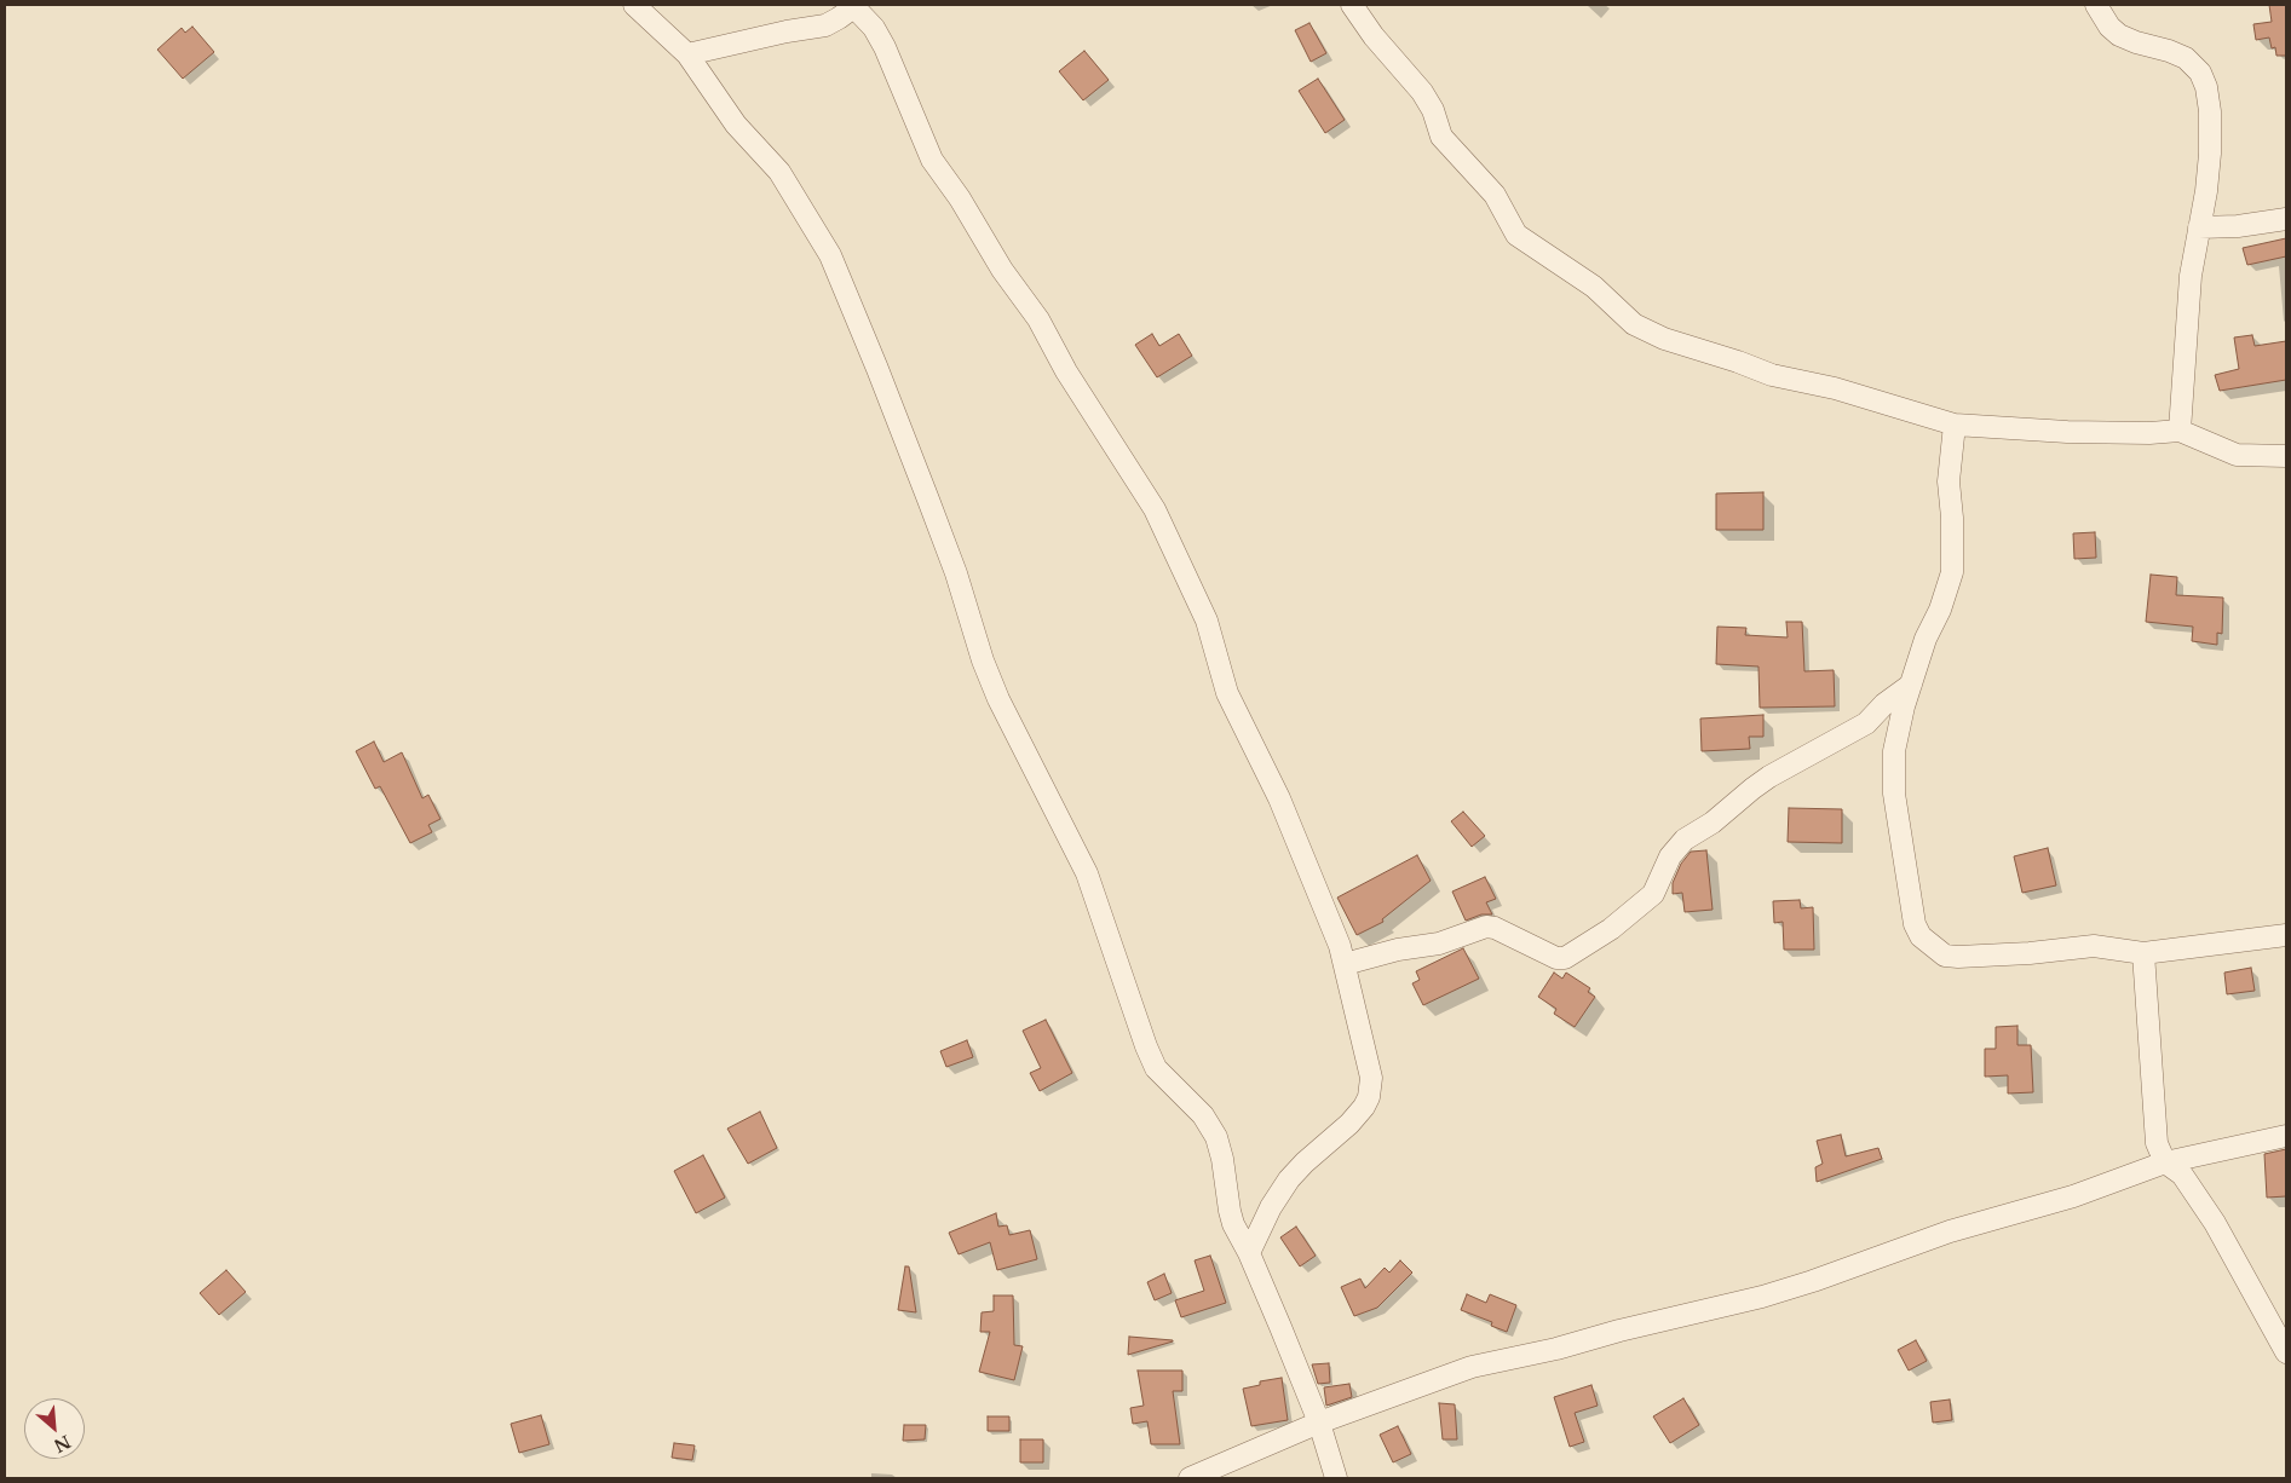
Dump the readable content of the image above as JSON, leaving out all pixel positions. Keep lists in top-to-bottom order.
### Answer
{
  "north": "bottom right"
}
